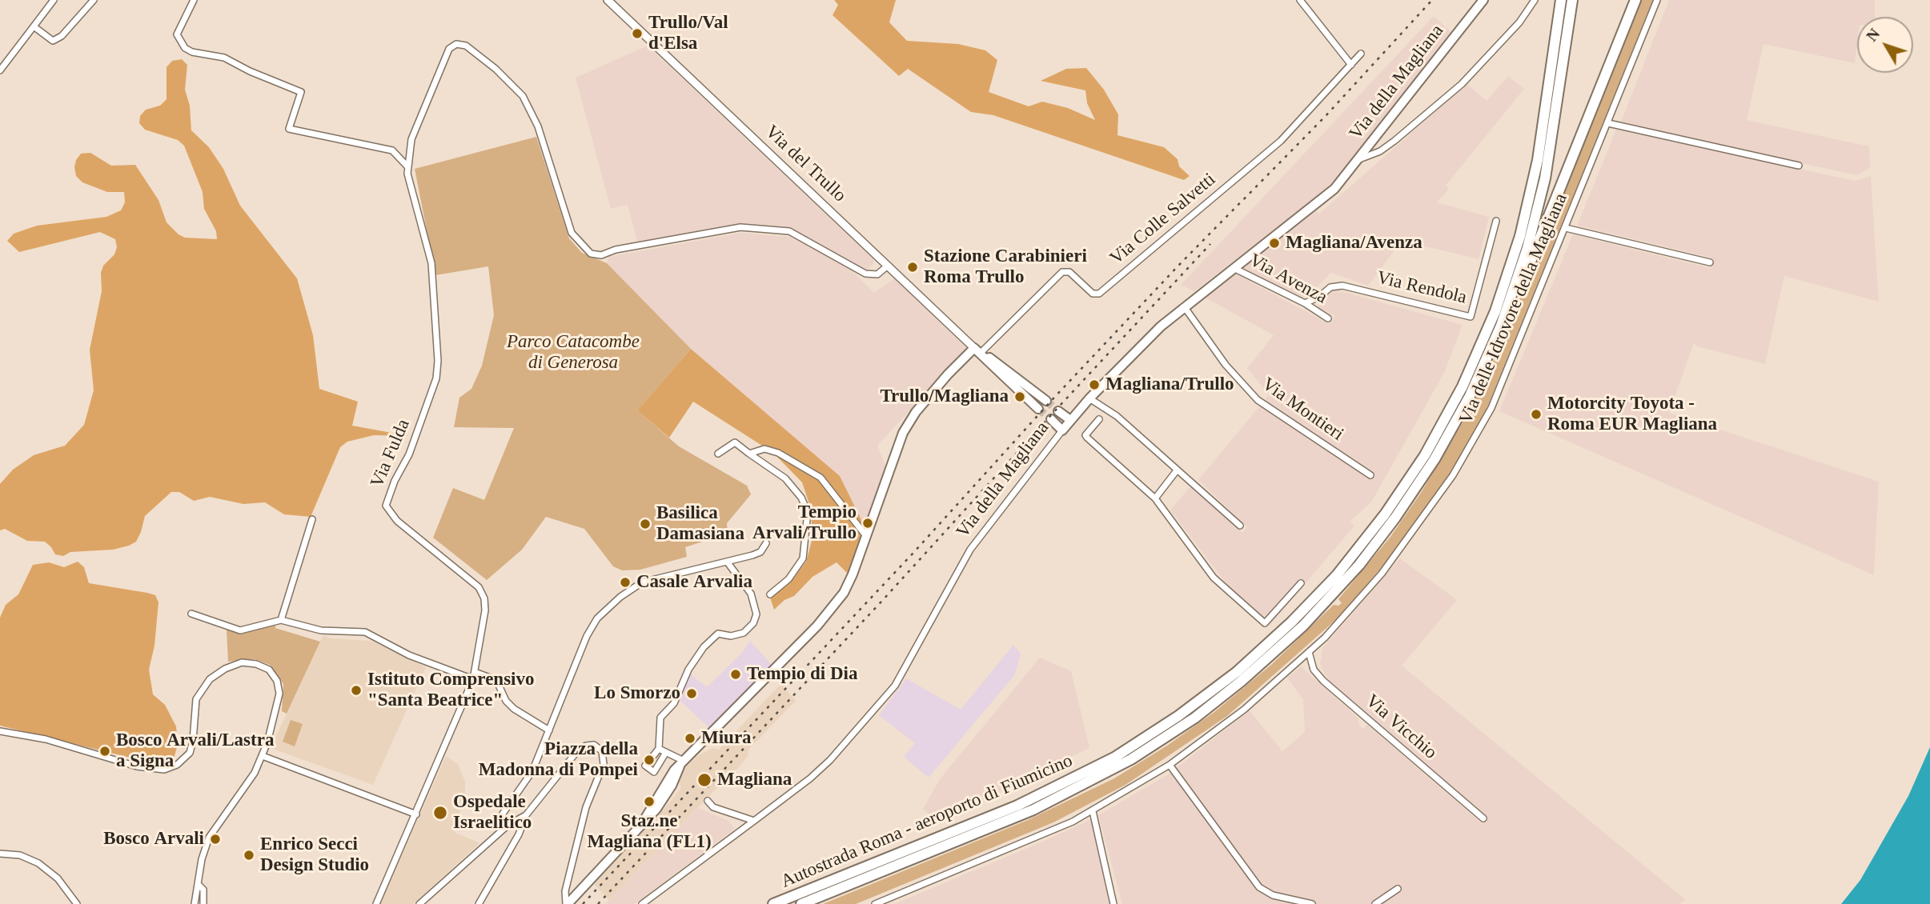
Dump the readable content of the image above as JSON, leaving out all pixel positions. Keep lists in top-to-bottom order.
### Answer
{
  "streets": {
    "highway": ["Autostrada Roma - aeroporto di Fiumicino"],
    "main road": ["Via della Magliana", "Via del Trullo"],
    "street": [
      "Via Colle Salvetti",
      "Via Avenza",
      "Via Rendola",
      "Via delle Idrovore della Magliana",
      "Via Montieri",
      "Via Fulda",
      "Via Vicchio"
    ]
  },
  "crossings": [
    ["Via della Magliana", "Via Avenza"],
    ["Via della Magliana", "Via Montieri"],
    ["Via del Trullo", "Via Colle Salvetti"],
    ["Via del Trullo", "Via Fulda"],
    ["Via Avenza", "Via Rendola"],
    ["Via delle Idrovore della Magliana", "Via Vicchio"]
  ],
  "parks": ["Parco Catacombe di Generosa"],
  "places": [
    "Trullo/Val d'Elsa",
    "Magliana/Avenza",
    "Stazione Carabinieri Roma Trullo",
    "Magliana/Trullo",
    "Trullo/Magliana",
    "Motorcity Toyota - Roma EUR Magliana",
    "Tempio Arvali/Trullo",
    "Basilica Damasiana",
    "Casale Arvalia",
    "Tempio di Dia",
    "Istituto Comprensivo \"Santa Beatrice\"",
    "Lo Smorzo",
    "Miura",
    "Bosco Arvali/Lastra a Signa",
    "Piazza della Madonna di Pompei",
    "Magliana",
    "Staz.ne Magliana (FL1)",
    "Ospedale Israelitico",
    "Bosco Arvali",
    "Enrico Secci Design Studio"
  ],
  "north": "top left"
}
